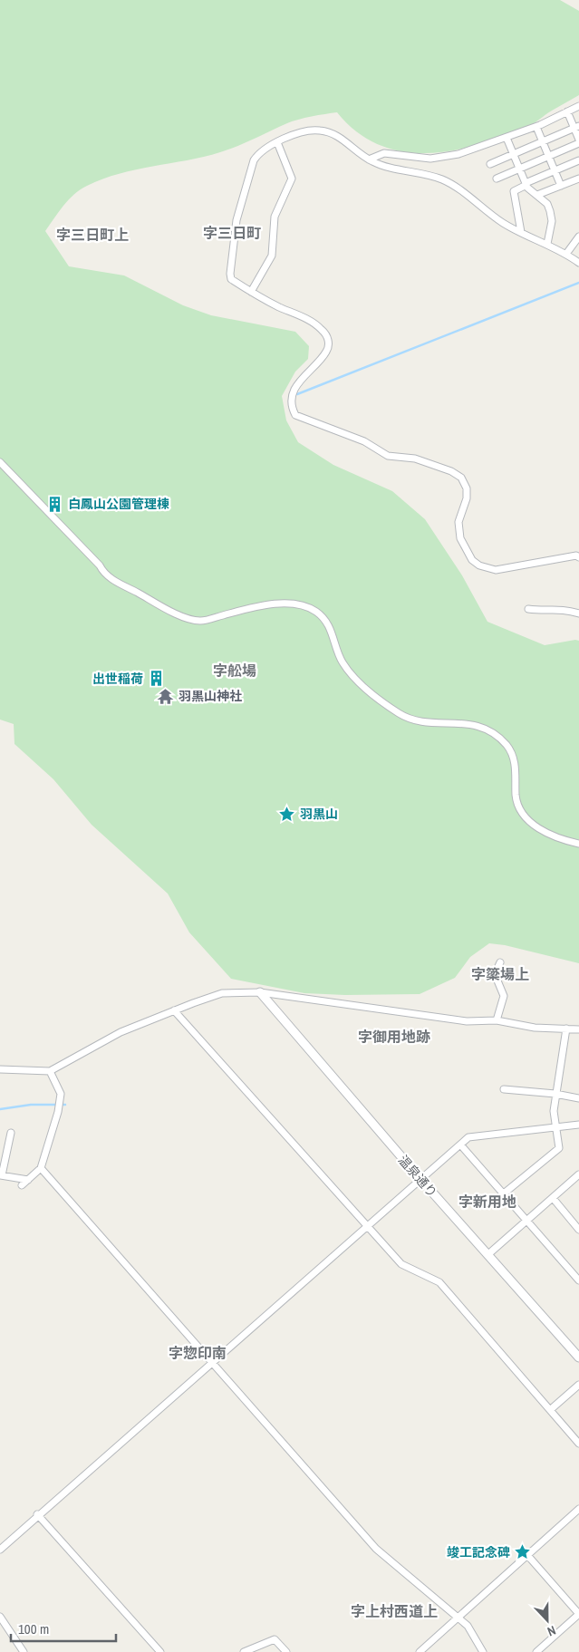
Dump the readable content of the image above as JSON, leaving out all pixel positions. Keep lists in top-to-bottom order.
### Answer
{
  "streets": {
    "street": ["温泉通り"]
  },
  "districts": [
    "字三日町",
    "字三日町上",
    "字舩場",
    "字簗場上",
    "字御用地跡",
    "字新用地",
    "字惣印南",
    "字上村西道上"
  ],
  "places": {
    "building": ["白鳳山公園管理棟", "出世稲荷"],
    "temple": ["羽黒山神社"],
    "place": ["羽黒山", "竣工記念碑"]
  },
  "scale_bar": "100 m",
  "north": "bottom"
}
